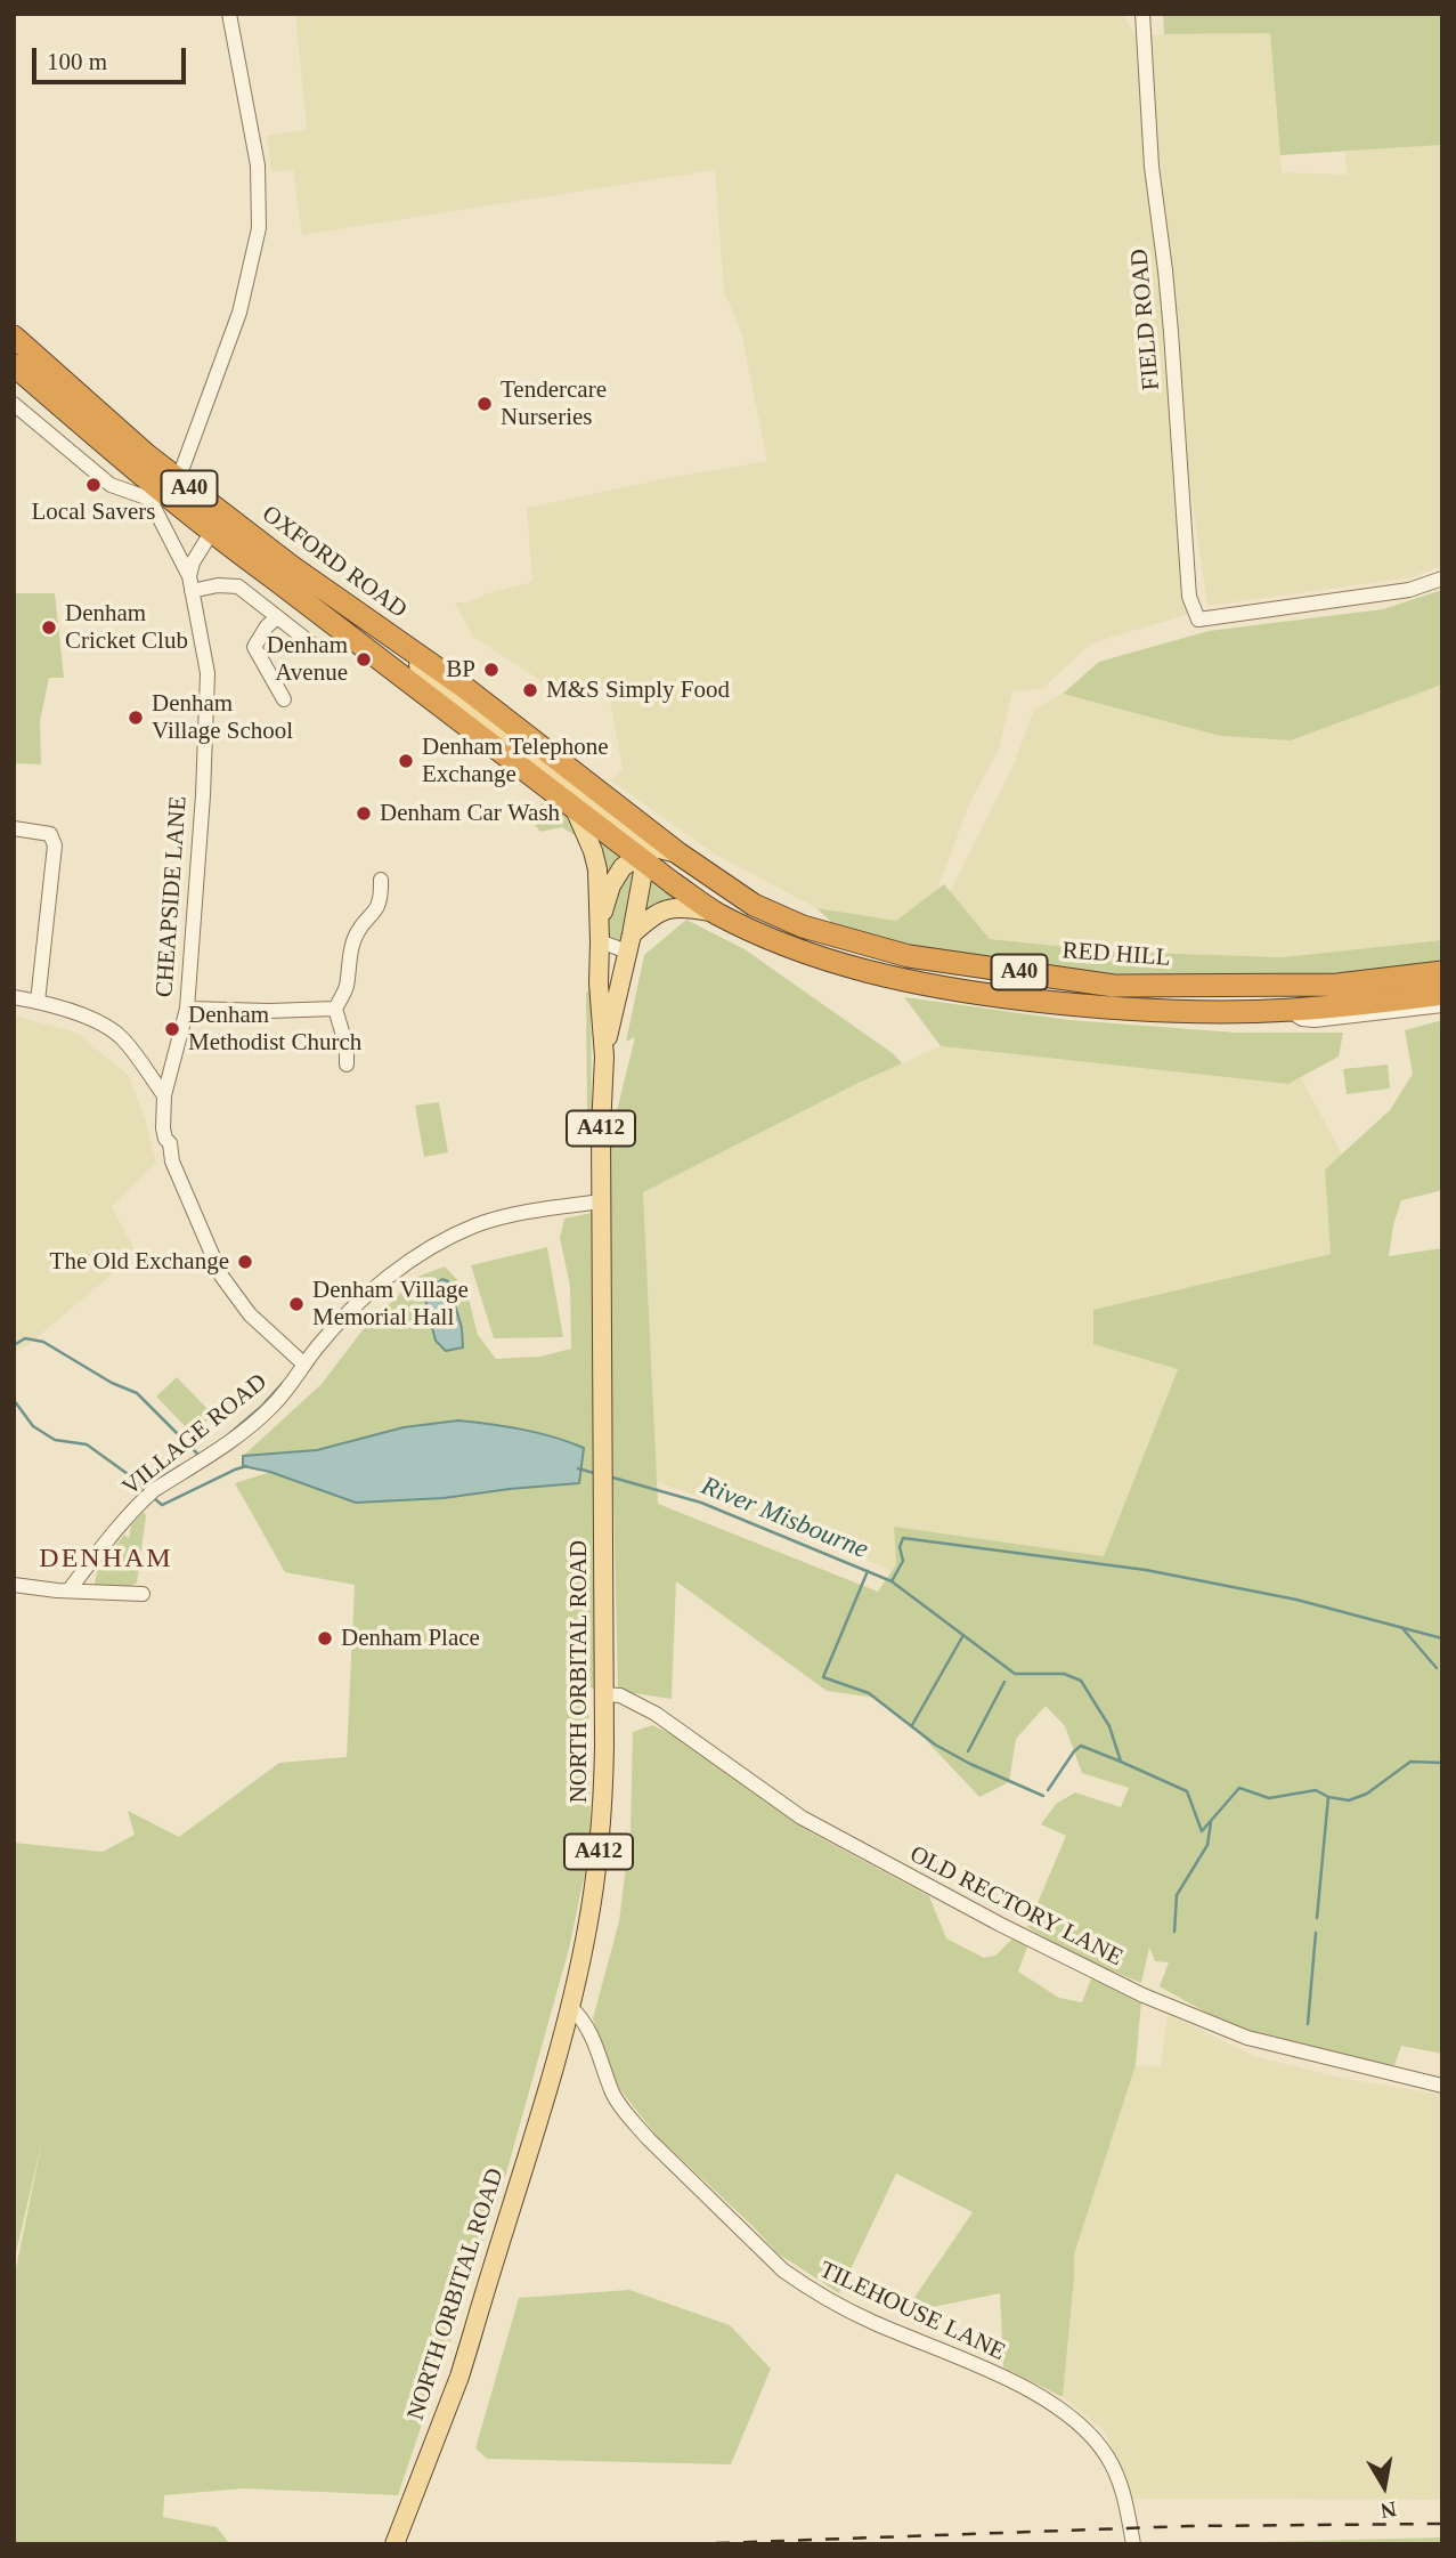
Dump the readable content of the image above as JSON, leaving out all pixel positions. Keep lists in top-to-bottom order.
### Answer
{
  "streets": {
    "highway": ["A40", "OXFORD ROAD", "RED HILL"],
    "main road": ["A412", "NORTH ORBITAL ROAD"],
    "street": [
      "FIELD ROAD",
      "CHEAPSIDE LANE",
      "VILLAGE ROAD",
      "OLD RECTORY LANE",
      "TILEHOUSE LANE"
    ]
  },
  "crossings": [
    ["A40", "OXFORD ROAD"],
    ["A40", "NORTH ORBITAL ROAD"],
    ["OXFORD ROAD", "RED HILL"],
    ["OXFORD ROAD", "NORTH ORBITAL ROAD"],
    ["CHEAPSIDE LANE", "VILLAGE ROAD"],
    ["VILLAGE ROAD", "NORTH ORBITAL ROAD"],
    ["NORTH ORBITAL ROAD", "OLD RECTORY LANE"],
    ["NORTH ORBITAL ROAD", "TILEHOUSE LANE"]
  ],
  "districts": ["DENHAM"],
  "water": ["River Misbourne"],
  "places": [
    "Tendercare Nurseries",
    "Local Savers",
    "Denham Cricket Club",
    "Denham Avenue",
    "BP",
    "M&S Simply Food",
    "Denham Village School",
    "Denham Telephone Exchange",
    "Denham Car Wash",
    "Denham Methodist Church",
    "The Old Exchange",
    "Denham Village Memorial Hall",
    "Denham Place"
  ],
  "scale_bar": "100 m",
  "north": "bottom"
}
